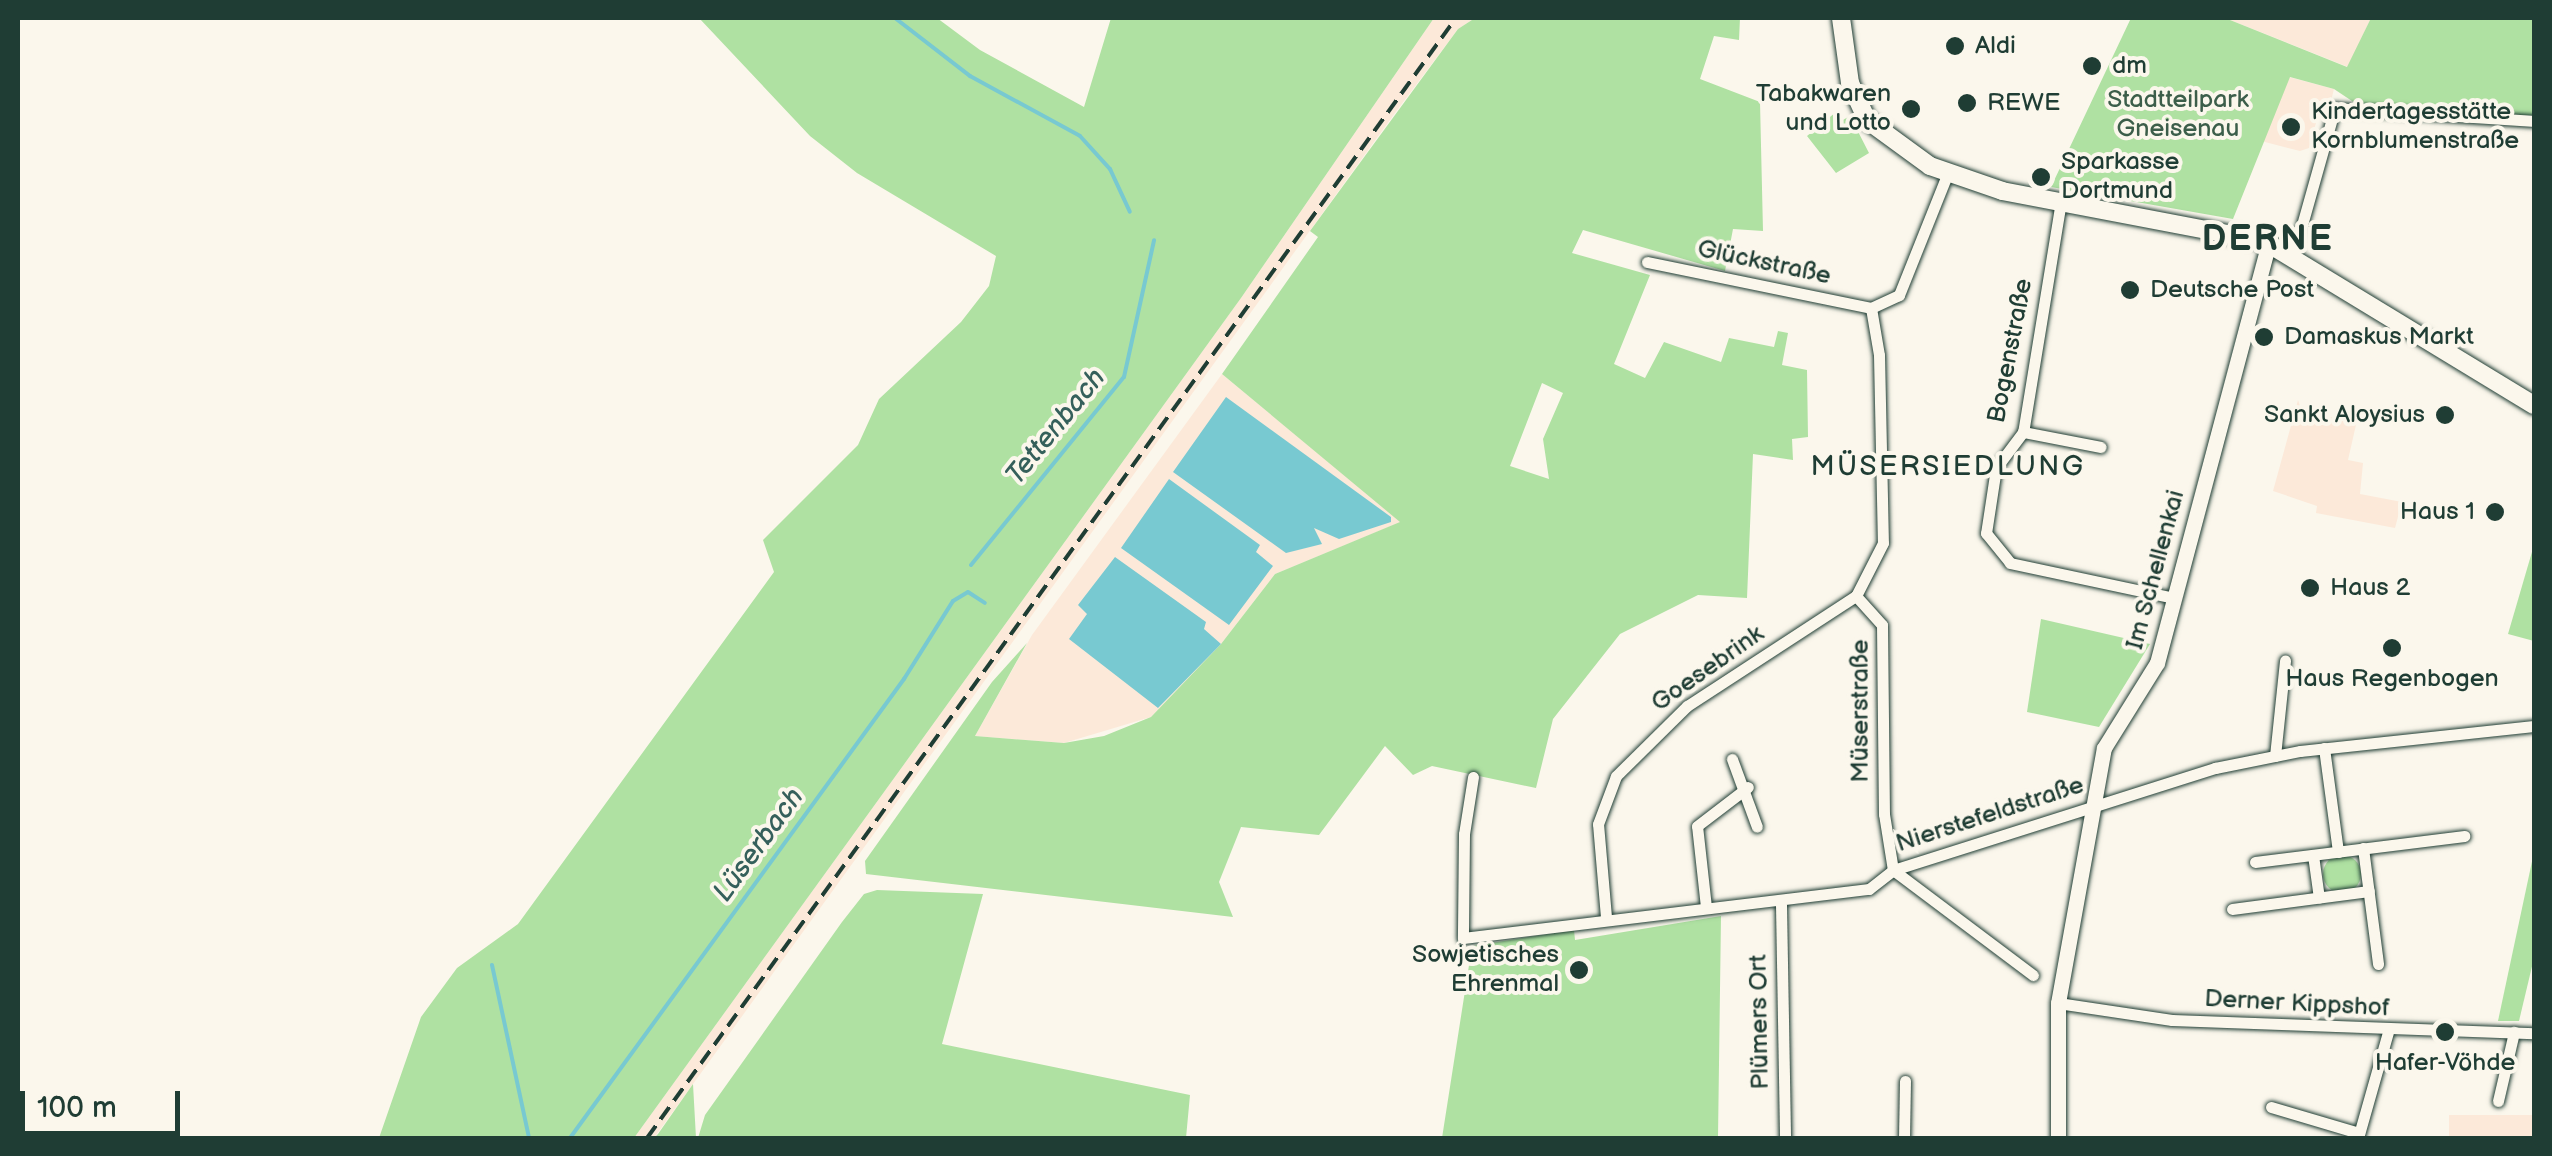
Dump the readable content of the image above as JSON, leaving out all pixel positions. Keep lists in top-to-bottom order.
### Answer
{
  "streets": {
    "street": [
      "Glückstraße",
      "Bogenstraße",
      "Im Schellenkai",
      "Goesebrink",
      "Müserstraße",
      "Nierstefeldstraße",
      "Derner Kippshof",
      "Plümers Ort"
    ]
  },
  "crossings": [
    ["Bogenstraße", "Im Schellenkai"],
    ["Im Schellenkai", "Nierstefeldstraße"],
    ["Im Schellenkai", "Derner Kippshof"],
    ["Goesebrink", "Müserstraße"],
    ["Goesebrink", "Nierstefeldstraße"],
    ["Müserstraße", "Nierstefeldstraße"],
    ["Nierstefeldstraße", "Plümers Ort"]
  ],
  "districts": ["DERNE", "MÜSERSIEDLUNG"],
  "water": ["Tettenbach", "Lüserbach"],
  "parks": ["Stadtteilpark Gneisenau"],
  "places": [
    "Aldi",
    "dm",
    "REWE",
    "Tabakwaren und Lotto",
    "Kindertagesstätte Kornblumenstraße",
    "Sparkasse Dortmund",
    "Deutsche Post",
    "Damaskus Markt",
    "Sankt Aloysius",
    "Haus 1",
    "Haus 2",
    "Haus Regenbogen",
    "Sowjetisches Ehrenmal",
    "Hafer-Vöhde"
  ],
  "scale_bar": "100 m"
}
